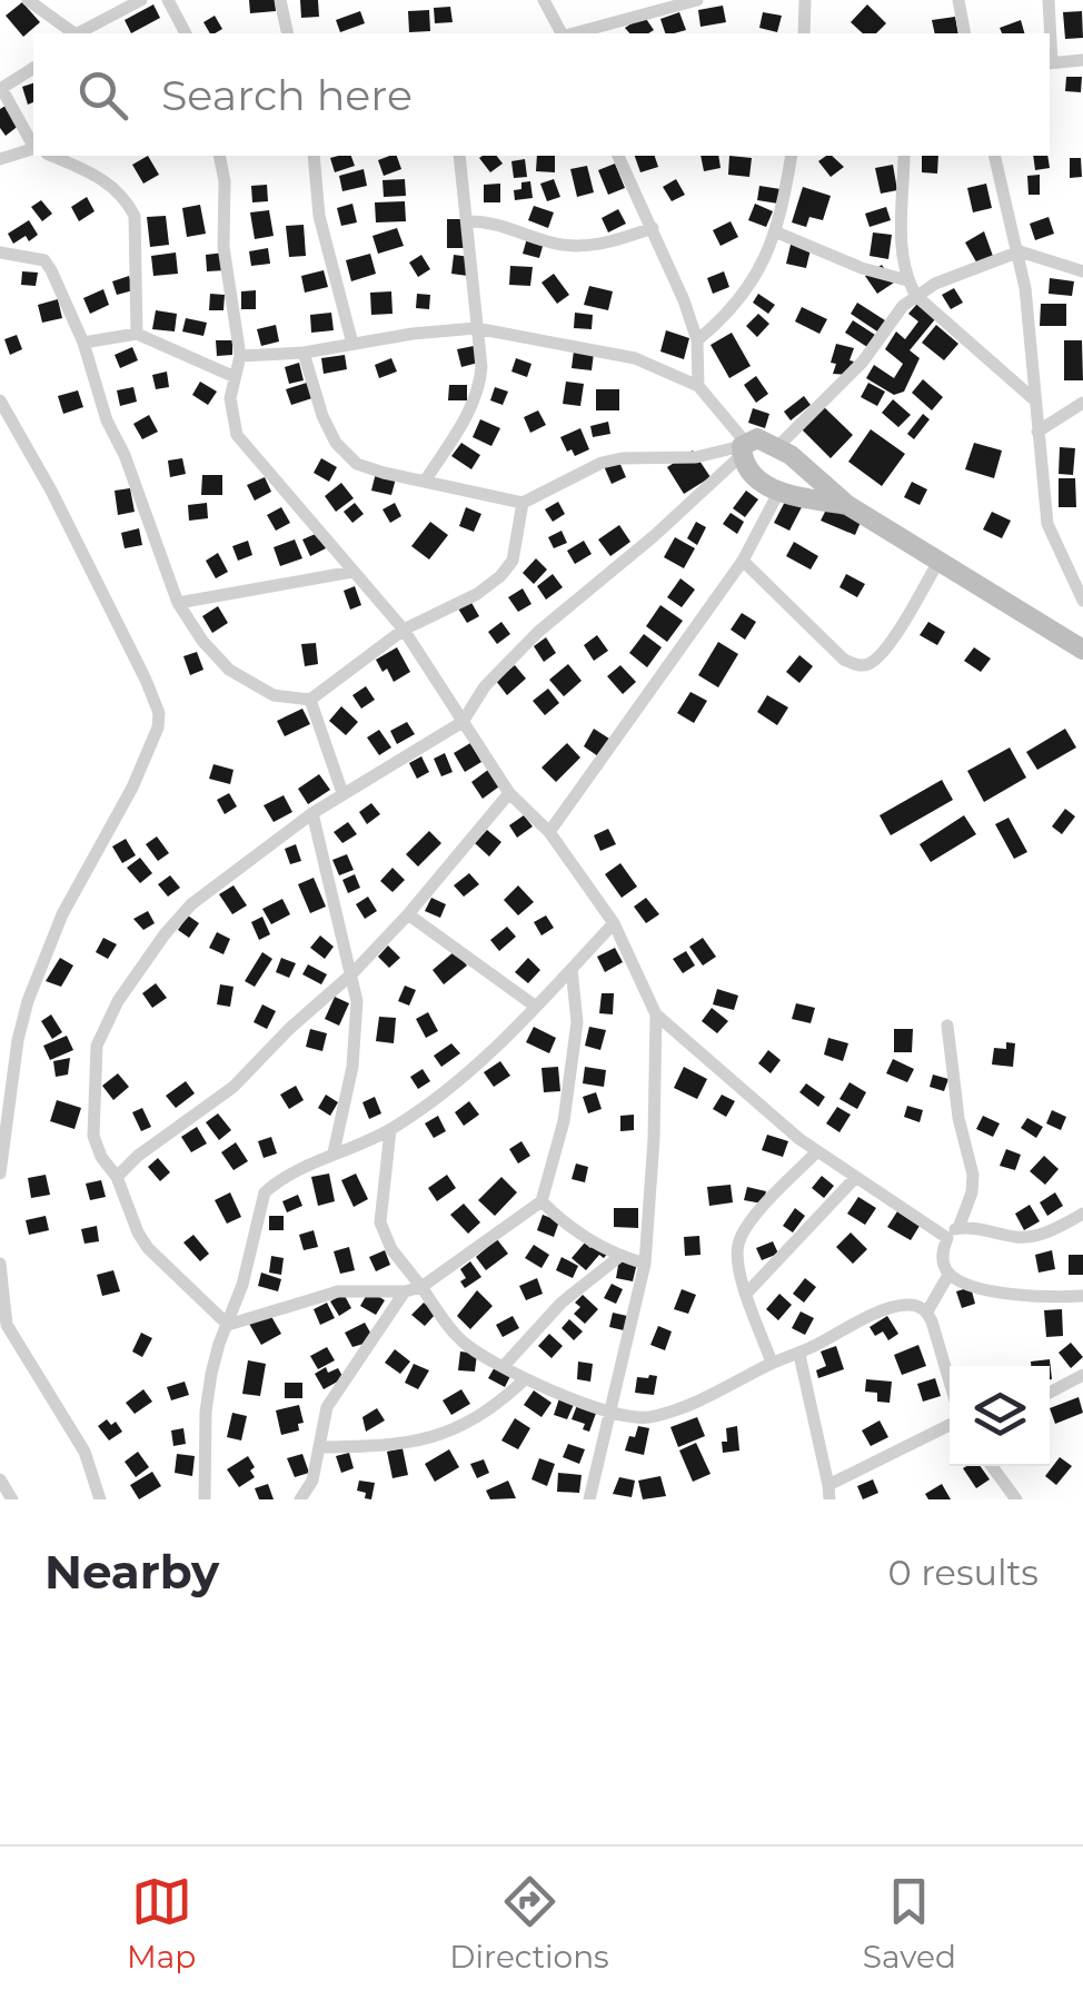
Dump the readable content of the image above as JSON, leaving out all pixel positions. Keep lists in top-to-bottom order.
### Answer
{
  "page": {
    "search": "Search here",
    "heading": ["Nearby", "0 results"],
    "nav": ["Map", "Directions", "Saved"]
  }
}
